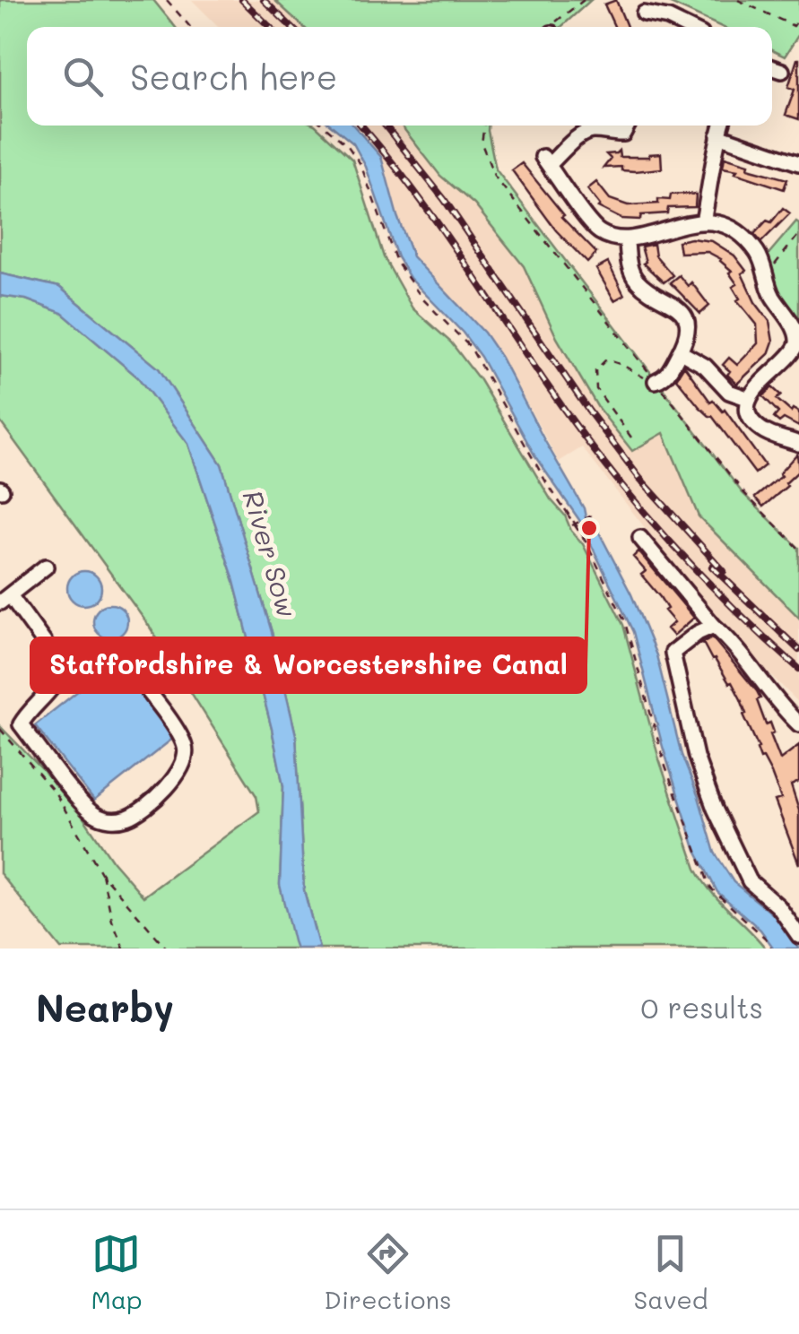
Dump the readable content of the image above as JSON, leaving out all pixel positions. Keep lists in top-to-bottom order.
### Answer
{
  "water": ["River Sow"],
  "places": ["Staffordshire & Worcestershire Canal"],
  "page": {
    "search": "Search here",
    "heading": ["Nearby", "0 results"],
    "nav": ["Map", "Directions", "Saved"]
  }
}
